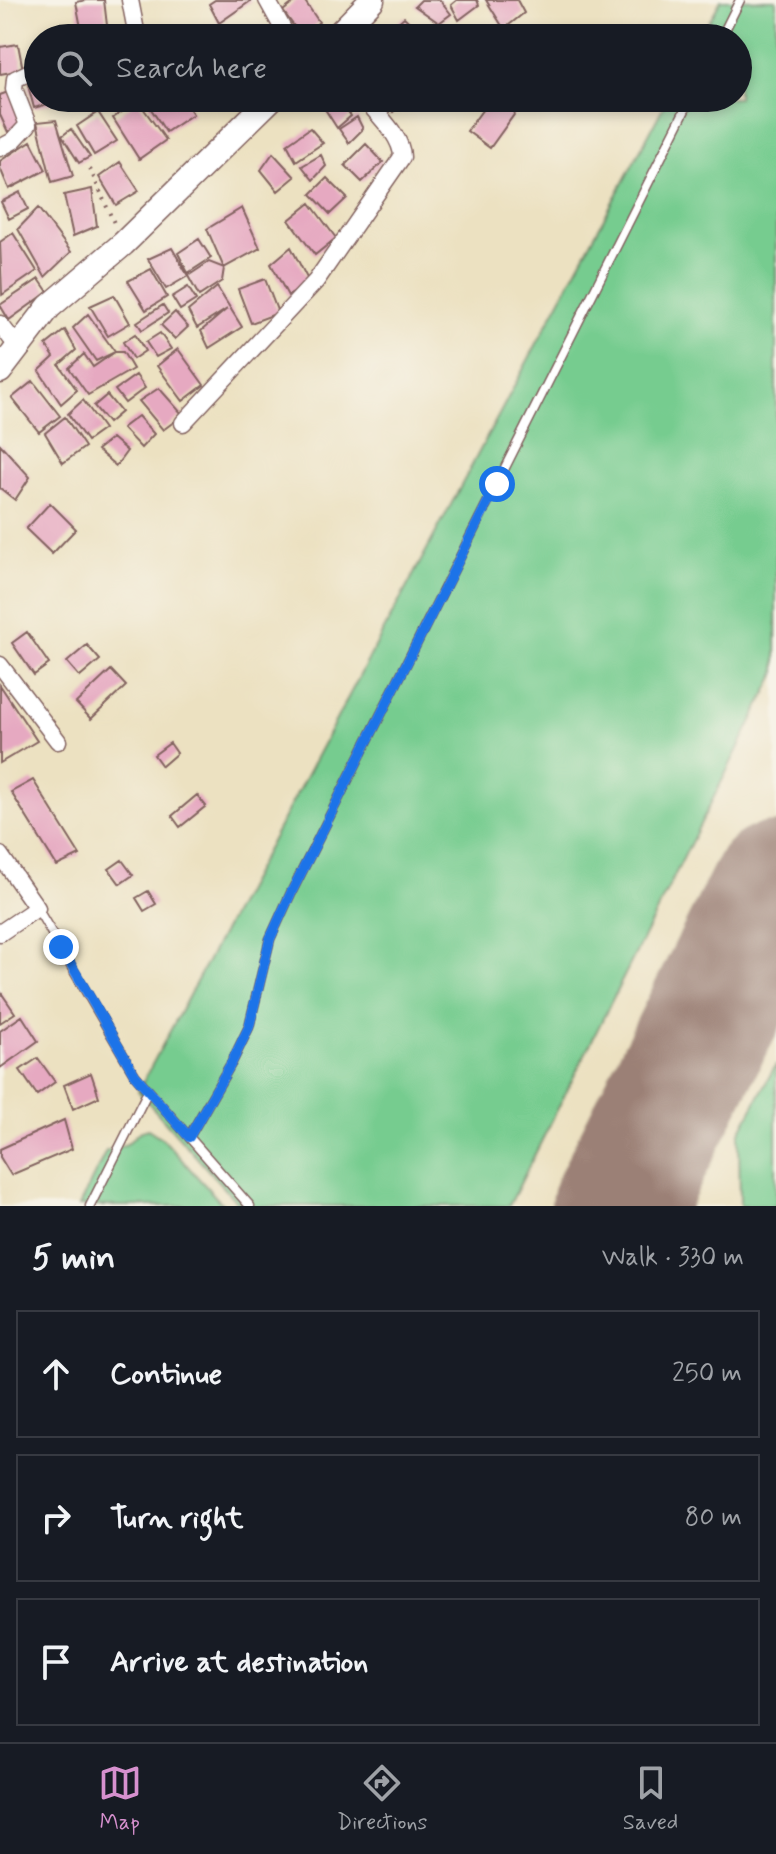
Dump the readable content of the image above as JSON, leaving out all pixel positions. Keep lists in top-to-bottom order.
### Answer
{
  "page": {
    "search": "Search here",
    "heading": ["5 min", "Walk · 330 m"],
    "list": [
      ["Continue", "250 m"],
      ["Turn right", "80 m"],
      "Arrive at destination"
    ],
    "nav": ["Map", "Directions", "Saved"]
  }
}
